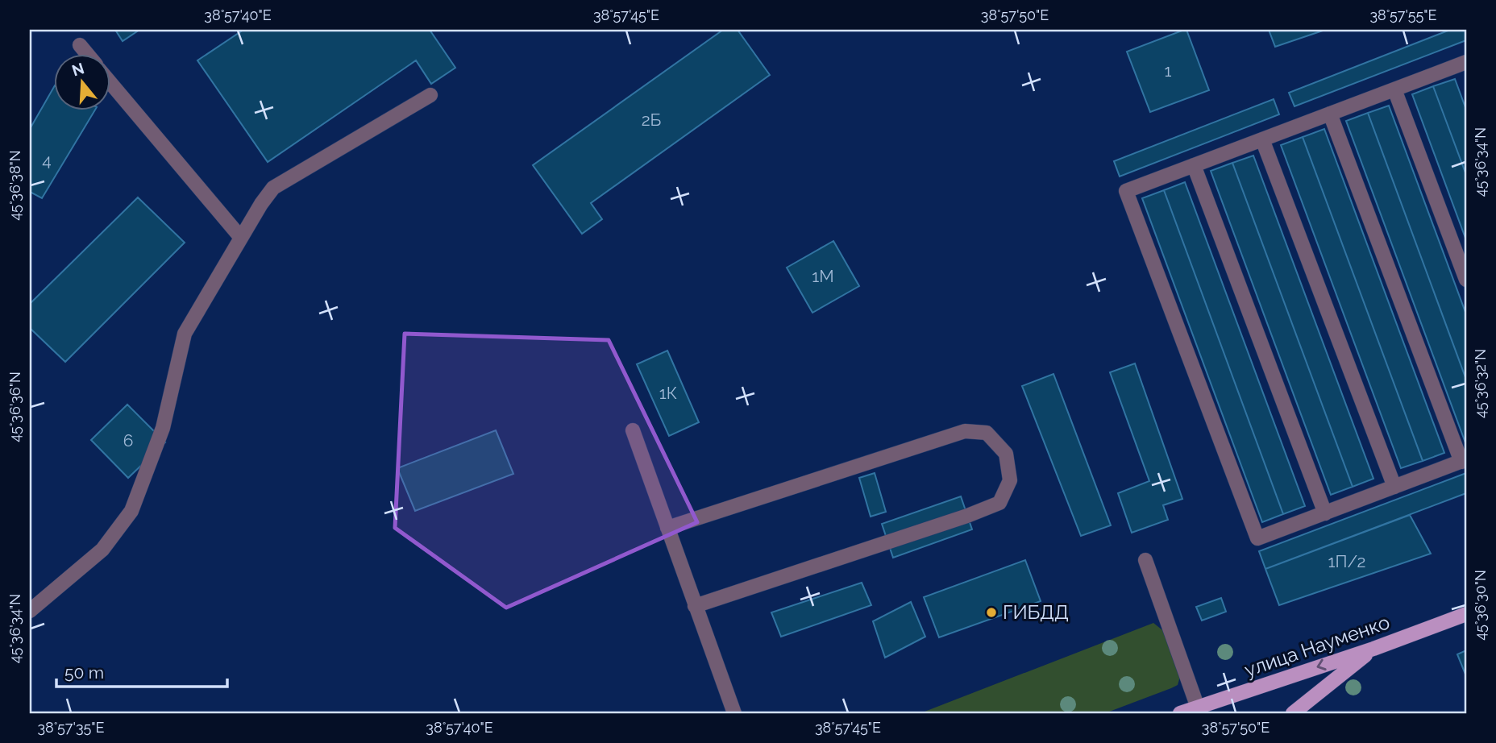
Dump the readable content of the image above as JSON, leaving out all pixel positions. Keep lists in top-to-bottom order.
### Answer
{
  "streets": {
    "main road": ["улица Науменко"]
  },
  "places": ["ГИБДД"],
  "house_numbers": [
    "1",
    "2Б",
    "4",
    "1М",
    "1К",
    "6",
    "1П/2"
  ],
  "scale_bar": "50 m",
  "north": "top",
  "coordinates": [
    "38°57'40\"E",
    "38°57'45\"E",
    "38°57'50\"E",
    "38°57'55\"E",
    "45°36'34\"N",
    "45°36'38\"N",
    "45°36'32\"N",
    "45°36'36\"N",
    "45°36'30\"N",
    "38°57'35\"E"
  ]
}
